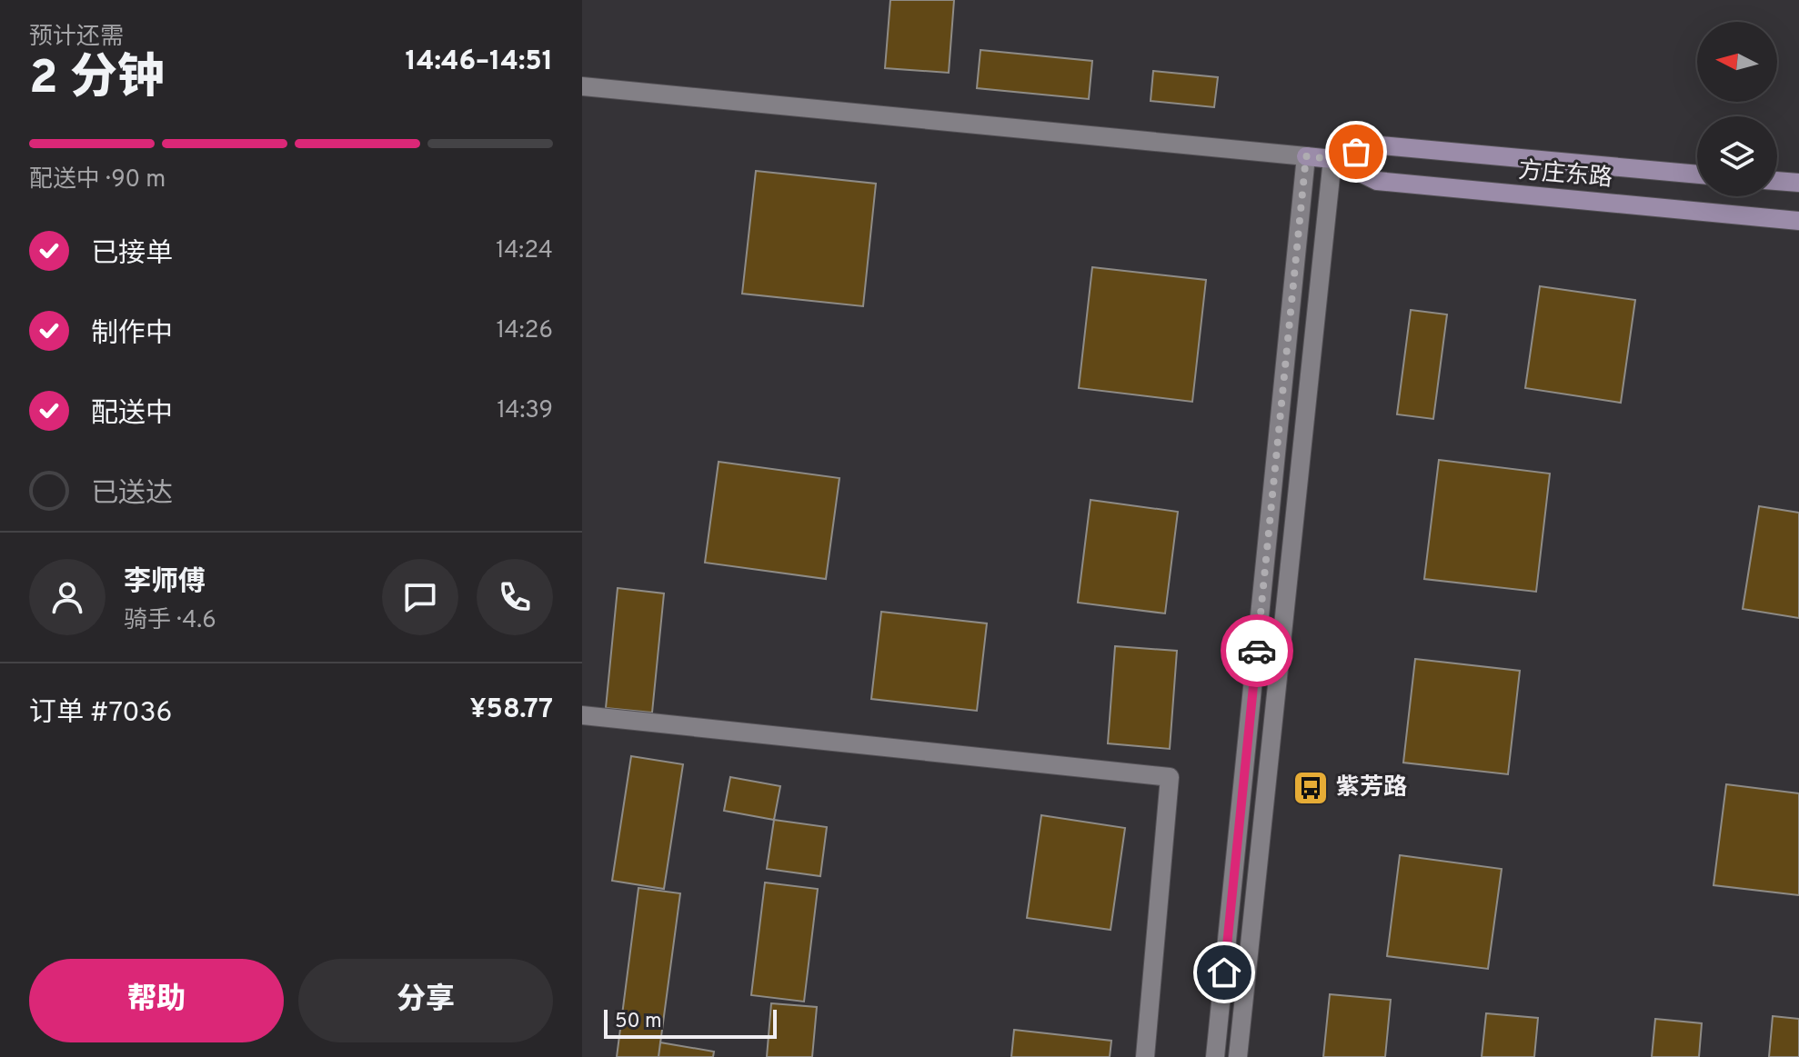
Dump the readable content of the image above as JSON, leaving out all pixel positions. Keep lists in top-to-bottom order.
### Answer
{
  "streets": {
    "main road": ["方庄东路"]
  },
  "places": {
    "bus stop": ["紫芳路"]
  },
  "scale_bar": "50 m",
  "north": "left",
  "page": {
    "heading": ["2 分钟", "预计还需", "14:46–14:51"],
    "panel": [
      "李师傅",
      "骑手 · 4.6",
      "订单 #7036",
      "¥58.77"
    ],
    "bar": "配送中 · 90 m",
    "list": [
      ["已接单", "14:24"],
      ["制作中", "14:26"],
      ["配送中", "14:39"],
      "已送达"
    ],
    "buttons": ["帮助", "分享"],
    "scale": "50 m"
  }
}
